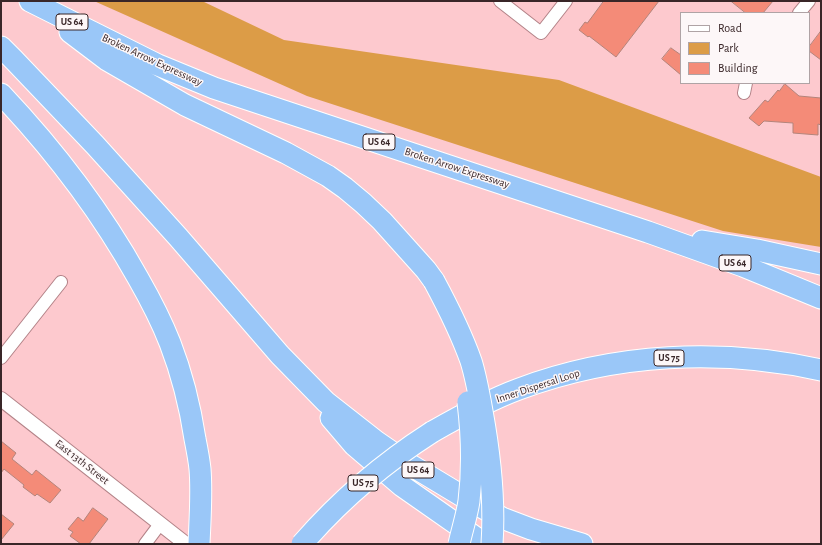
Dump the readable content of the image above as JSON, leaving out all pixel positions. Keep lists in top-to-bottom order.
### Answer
{
  "streets": {
    "highway": [
      "US 64",
      "Broken Arrow Expressway",
      "US 75",
      "Inner Dispersal Loop"
    ],
    "street": ["East 13th Street"]
  },
  "legend": ["Road", "Park", "Building"]
}
